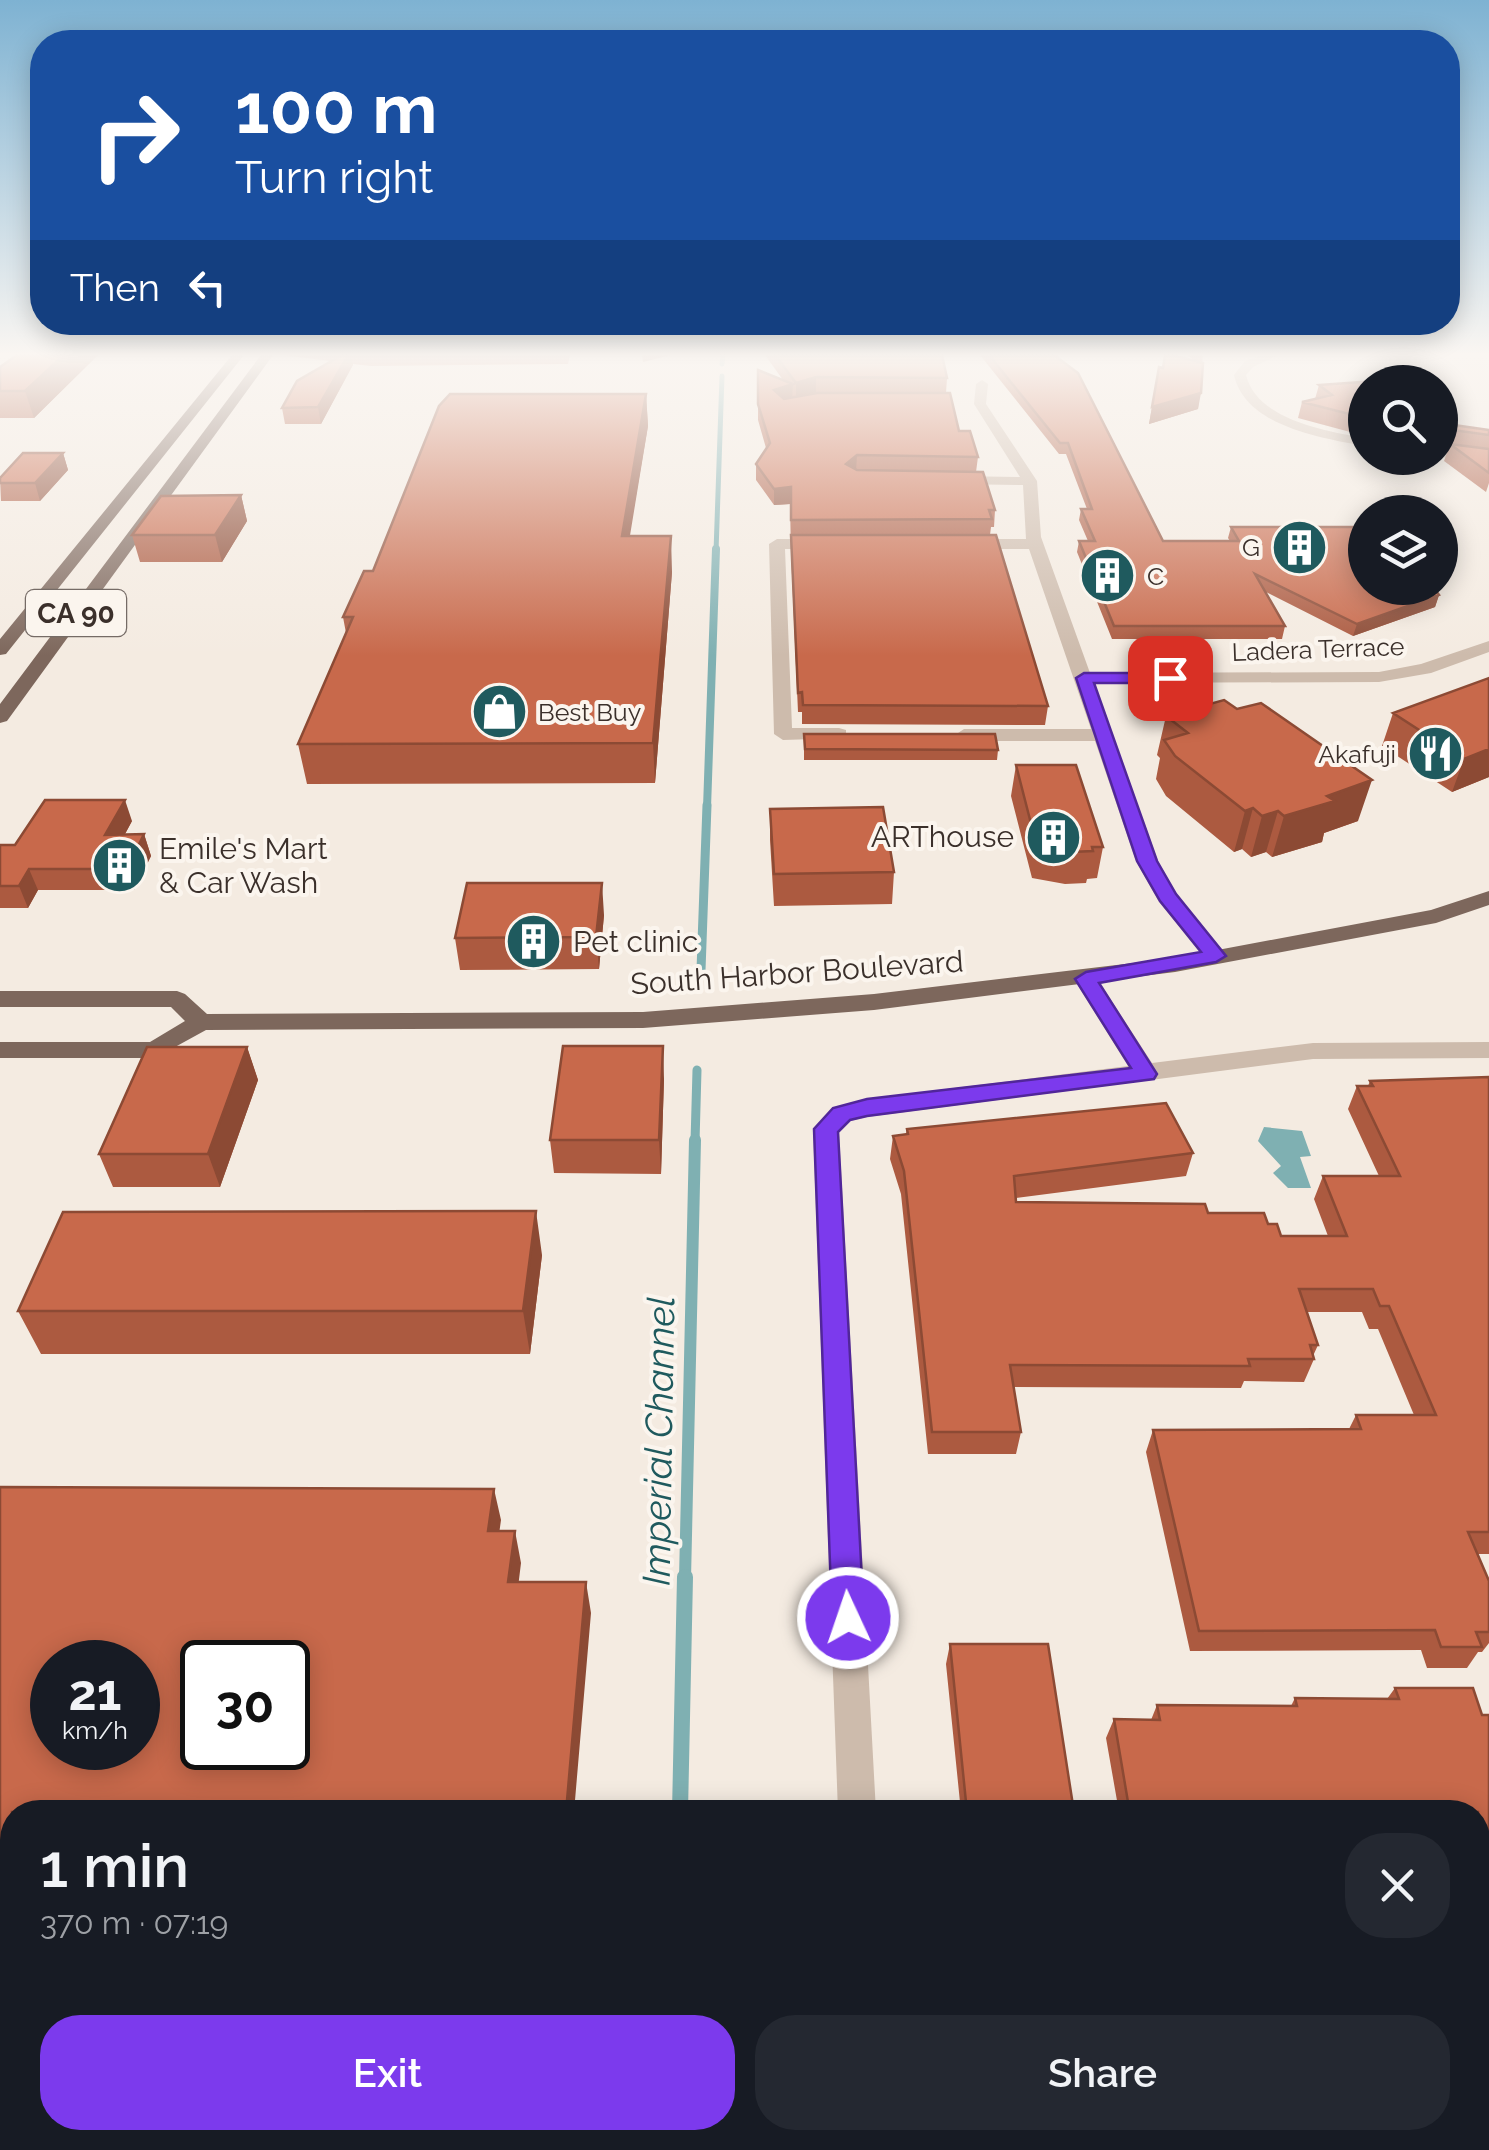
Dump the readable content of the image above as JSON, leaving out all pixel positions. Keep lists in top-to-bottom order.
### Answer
{
  "streets": {
    "main road": ["CA 90", "South Harbor Boulevard"],
    "street": ["Ladera Terrace"]
  },
  "water": ["Imperial Channel"],
  "places": {
    "building": [
      "G",
      "C",
      "ARThouse",
      "Emile's Mart & Car Wash",
      "Pet clinic"
    ],
    "shop": ["Best Buy"],
    "restaurant": ["Akafuji"]
  },
  "page": {
    "turn": ["100 m", "Turn right"],
    "then": "Then",
    "speed": "21 km/h",
    "limit": "30",
    "heading": ["1 min", "370 m · 07:19"],
    "buttons": ["Exit", "Share"]
  }
}
